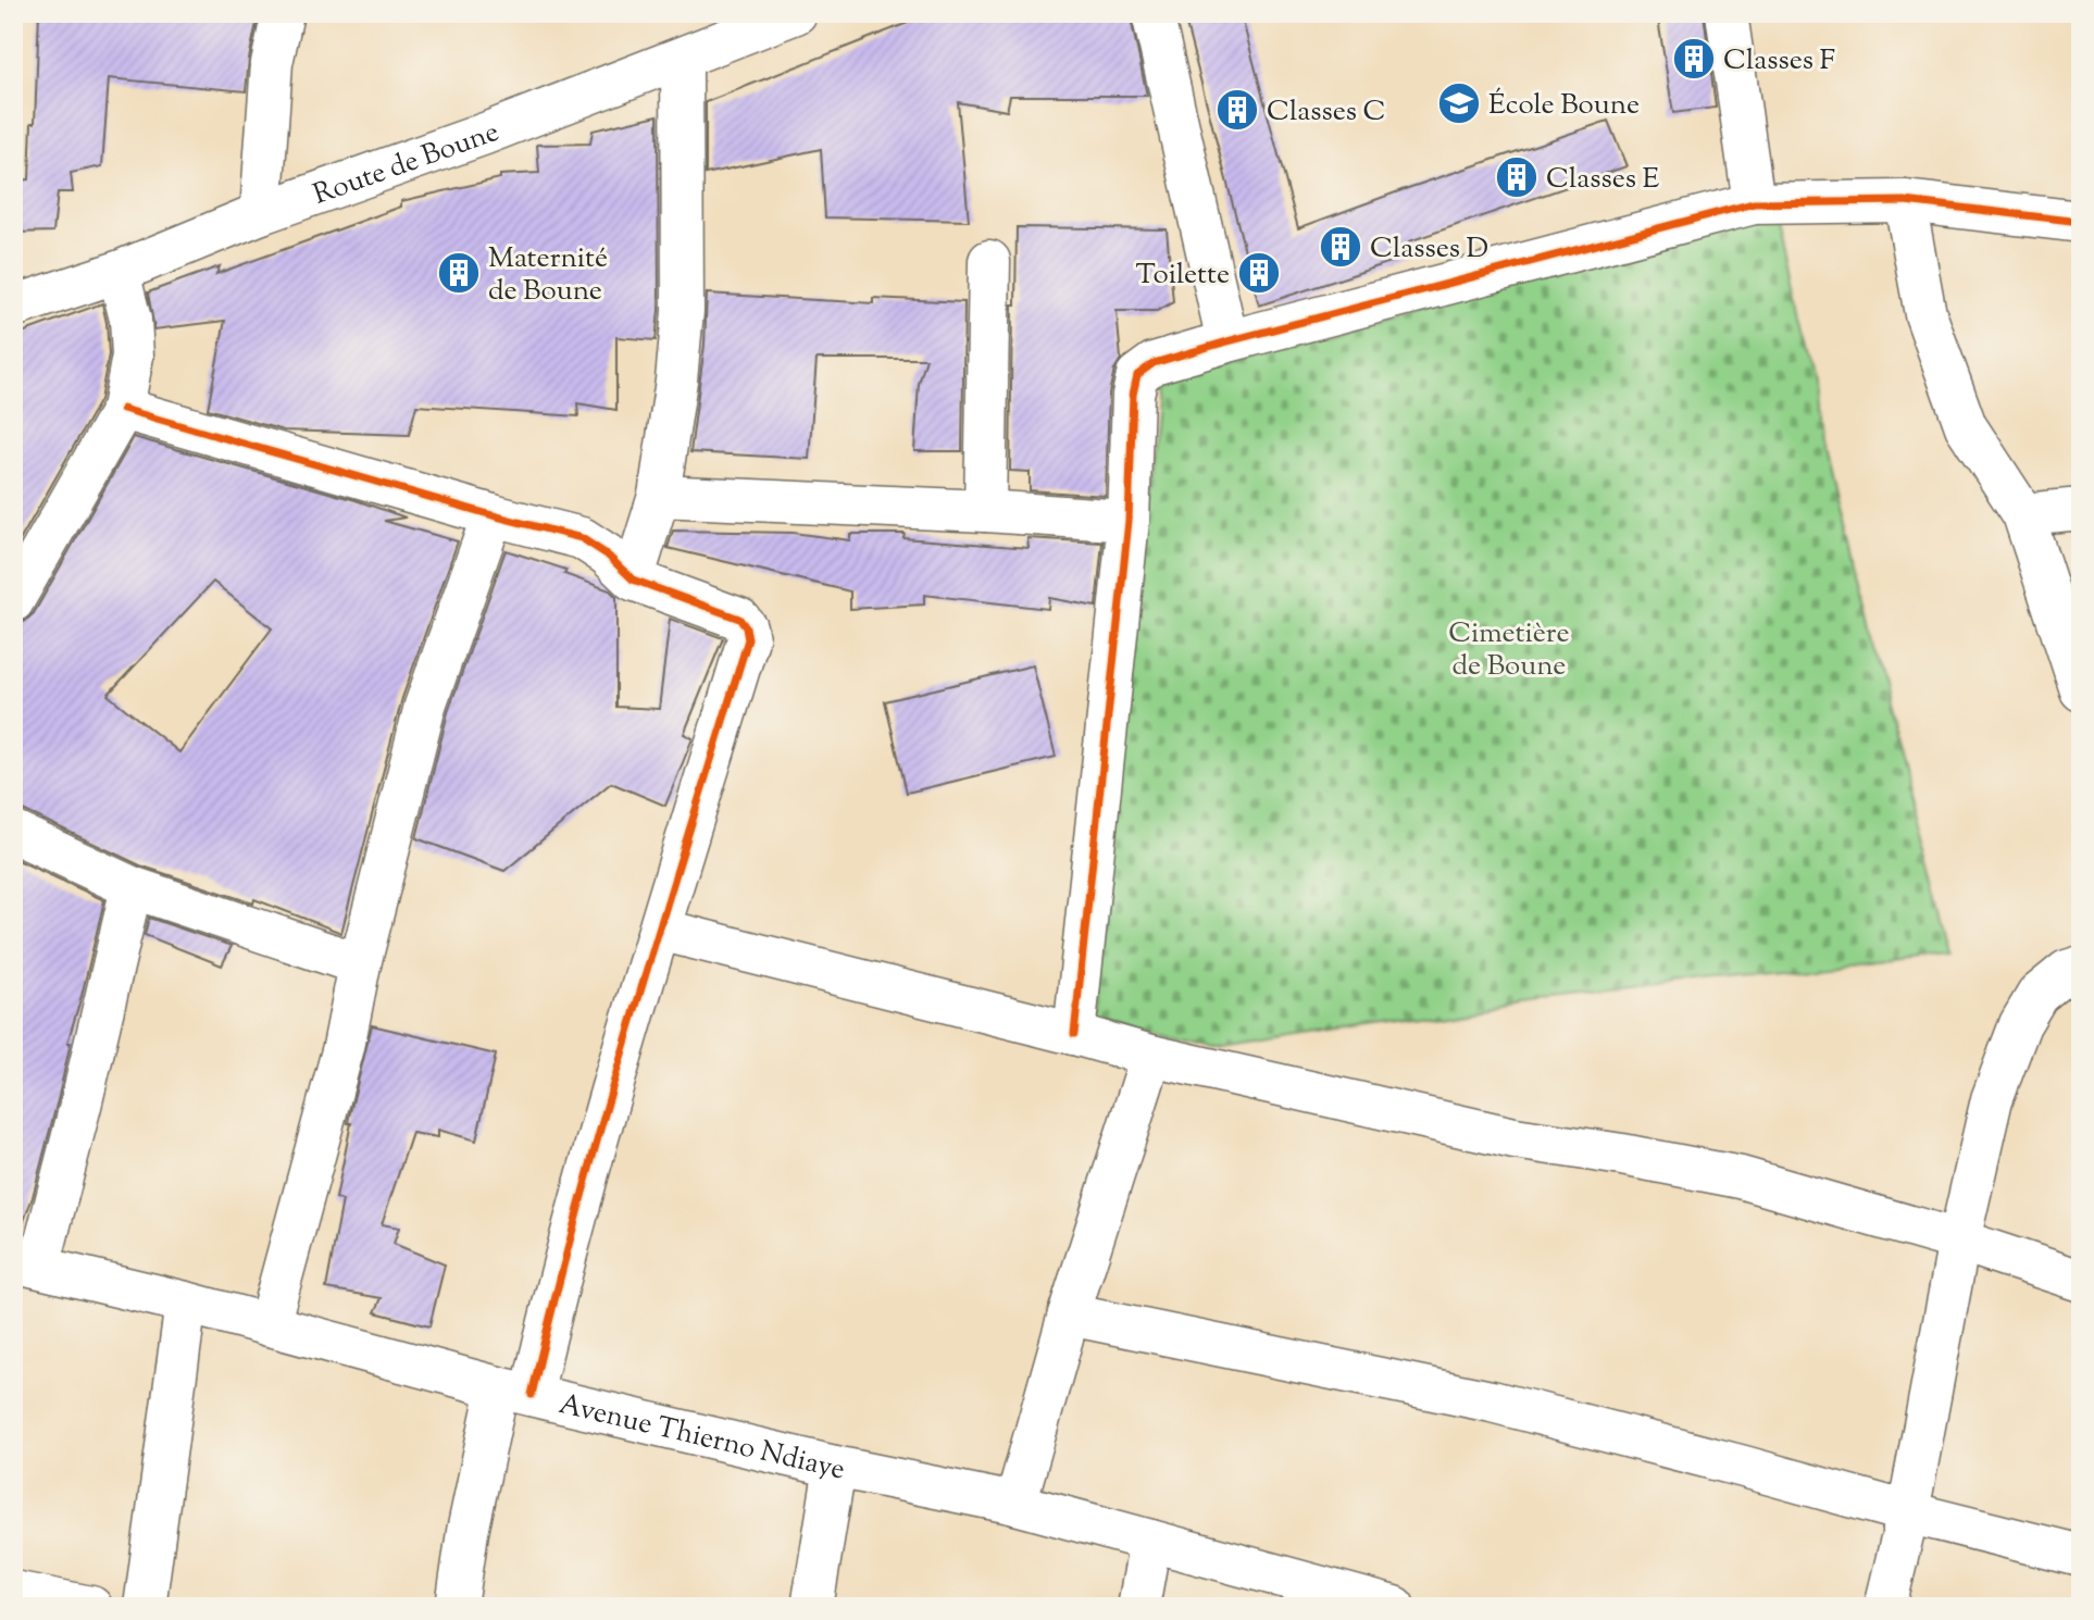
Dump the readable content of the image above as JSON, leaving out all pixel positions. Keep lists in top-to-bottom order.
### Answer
{
  "streets": {
    "street": ["Route de Boune", "Avenue Thierno Ndiaye"]
  },
  "parks": ["Cimetière de Boune"],
  "places": {
    "building": [
      "Classes F",
      "Classes C",
      "Classes E",
      "Classes D",
      "Maternité de Boune",
      "Toilette"
    ],
    "school or university": ["École Boune"]
  }
}
